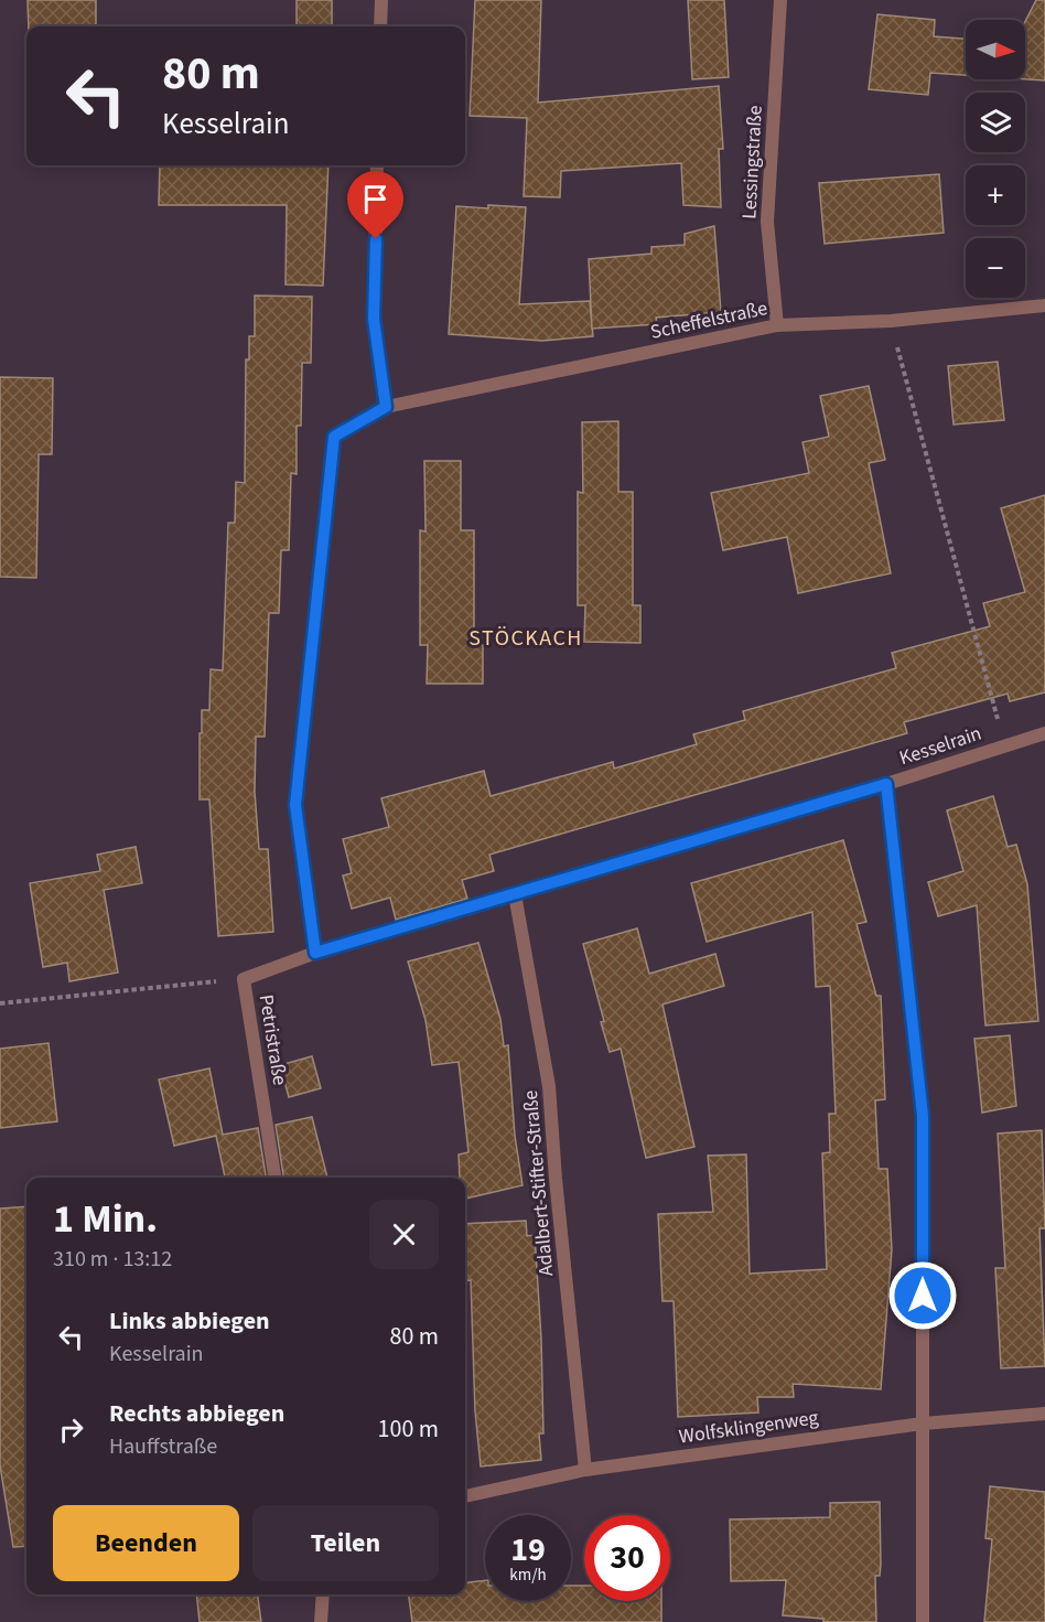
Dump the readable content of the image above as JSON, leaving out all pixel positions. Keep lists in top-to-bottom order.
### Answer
{
  "streets": {
    "street": [
      "Lessingstraße",
      "Scheffelstraße",
      "Kesselrain",
      "Petristraße",
      "Adalbert-Stifter-Straße",
      "Wolfsklingenweg"
    ]
  },
  "crossings": [
    ["Lessingstraße", "Scheffelstraße"],
    ["Scheffelstraße", "Kesselrain"],
    ["Scheffelstraße", "Petristraße"],
    ["Kesselrain", "Petristraße"],
    ["Kesselrain", "Adalbert-Stifter-Straße"],
    ["Adalbert-Stifter-Straße", "Wolfsklingenweg"]
  ],
  "districts": ["STÖCKACH"],
  "north": "right",
  "page": {
    "map_buttons": ["+", "−"],
    "turn": ["80 m", "Kesselrain"],
    "heading": ["1 Min.", "310 m · 13:12"],
    "list": [
      {
        "name": "Links abbiegen",
        "note": "Kesselrain",
        "value": "80 m"
      },
      {
        "name": "Rechts abbiegen",
        "note": "Hauffstraße",
        "value": "100 m"
      }
    ],
    "buttons": ["Beenden", "Teilen"],
    "speed": "19 km/h",
    "limit": "30"
  }
}
